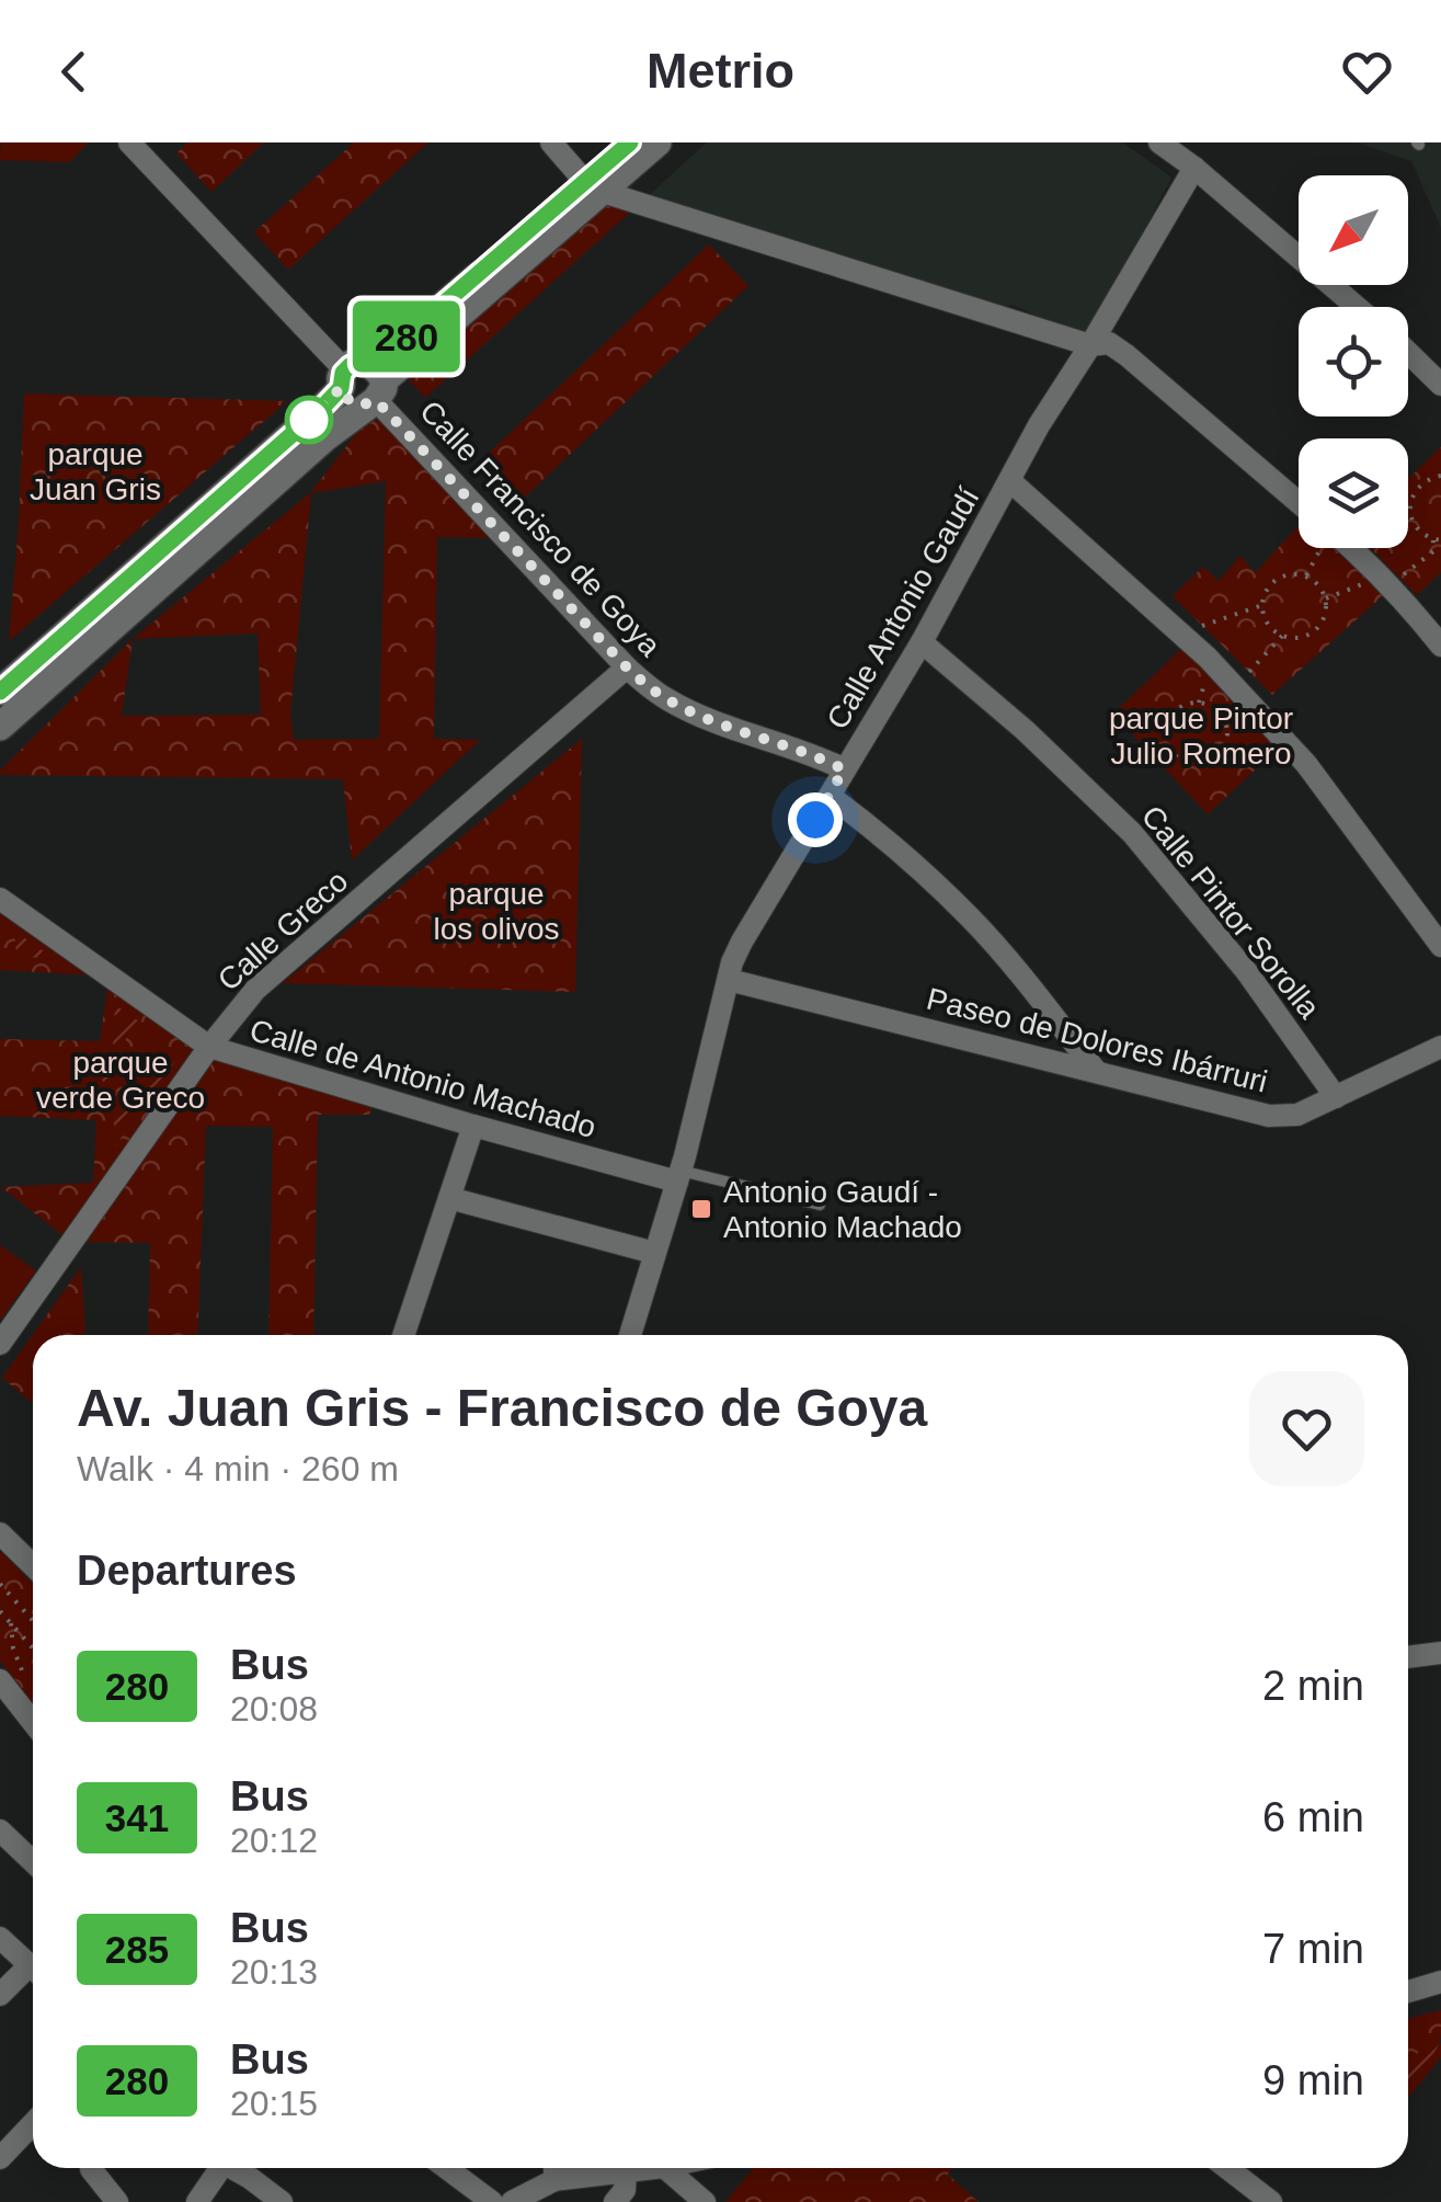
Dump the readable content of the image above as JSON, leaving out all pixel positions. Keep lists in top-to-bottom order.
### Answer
{
  "streets": {
    "street": [
      "Calle Francisco de Goya",
      "Calle Antonio Gaudí",
      "Calle Pintor Sorolla",
      "Calle Greco",
      "Paseo de Dolores Ibárruri",
      "Calle de Antonio Machado"
    ]
  },
  "crossings": [
    ["Calle Francisco de Goya", "Calle Antonio Gaudí"],
    ["Calle Francisco de Goya", "Calle Greco"],
    ["Calle Antonio Gaudí", "Calle Pintor Sorolla"],
    ["Calle Antonio Gaudí", "Paseo de Dolores Ibárruri"],
    ["Calle Antonio Gaudí", "Calle de Antonio Machado"],
    ["Calle Pintor Sorolla", "Paseo de Dolores Ibárruri"],
    ["Calle Greco", "Calle de Antonio Machado"]
  ],
  "parks": [
    "parque Juan Gris",
    "parque Pintor Julio Romero",
    "parque los olivos",
    "parque verde Greco"
  ],
  "places": {
    "transit": ["Antonio Gaudí - Antonio Machado"]
  },
  "lines": ["bus line 280"],
  "north": "bottom left",
  "page": {
    "header": "Metrio",
    "on_map": "280",
    "heading": [
      ["Av. Juan Gris - Francisco de Goya", "Walk · 4 min · 260 m"],
      "Departures"
    ],
    "list": [
      {
        "mark": "280",
        "name": "Bus",
        "note": "20:08",
        "value": "2 min"
      },
      {
        "mark": "341",
        "name": "Bus",
        "note": "20:12",
        "value": "6 min"
      },
      {
        "mark": "285",
        "name": "Bus",
        "note": "20:13",
        "value": "7 min"
      },
      {
        "mark": "280",
        "name": "Bus",
        "note": "20:15",
        "value": "9 min"
      }
    ]
  }
}
